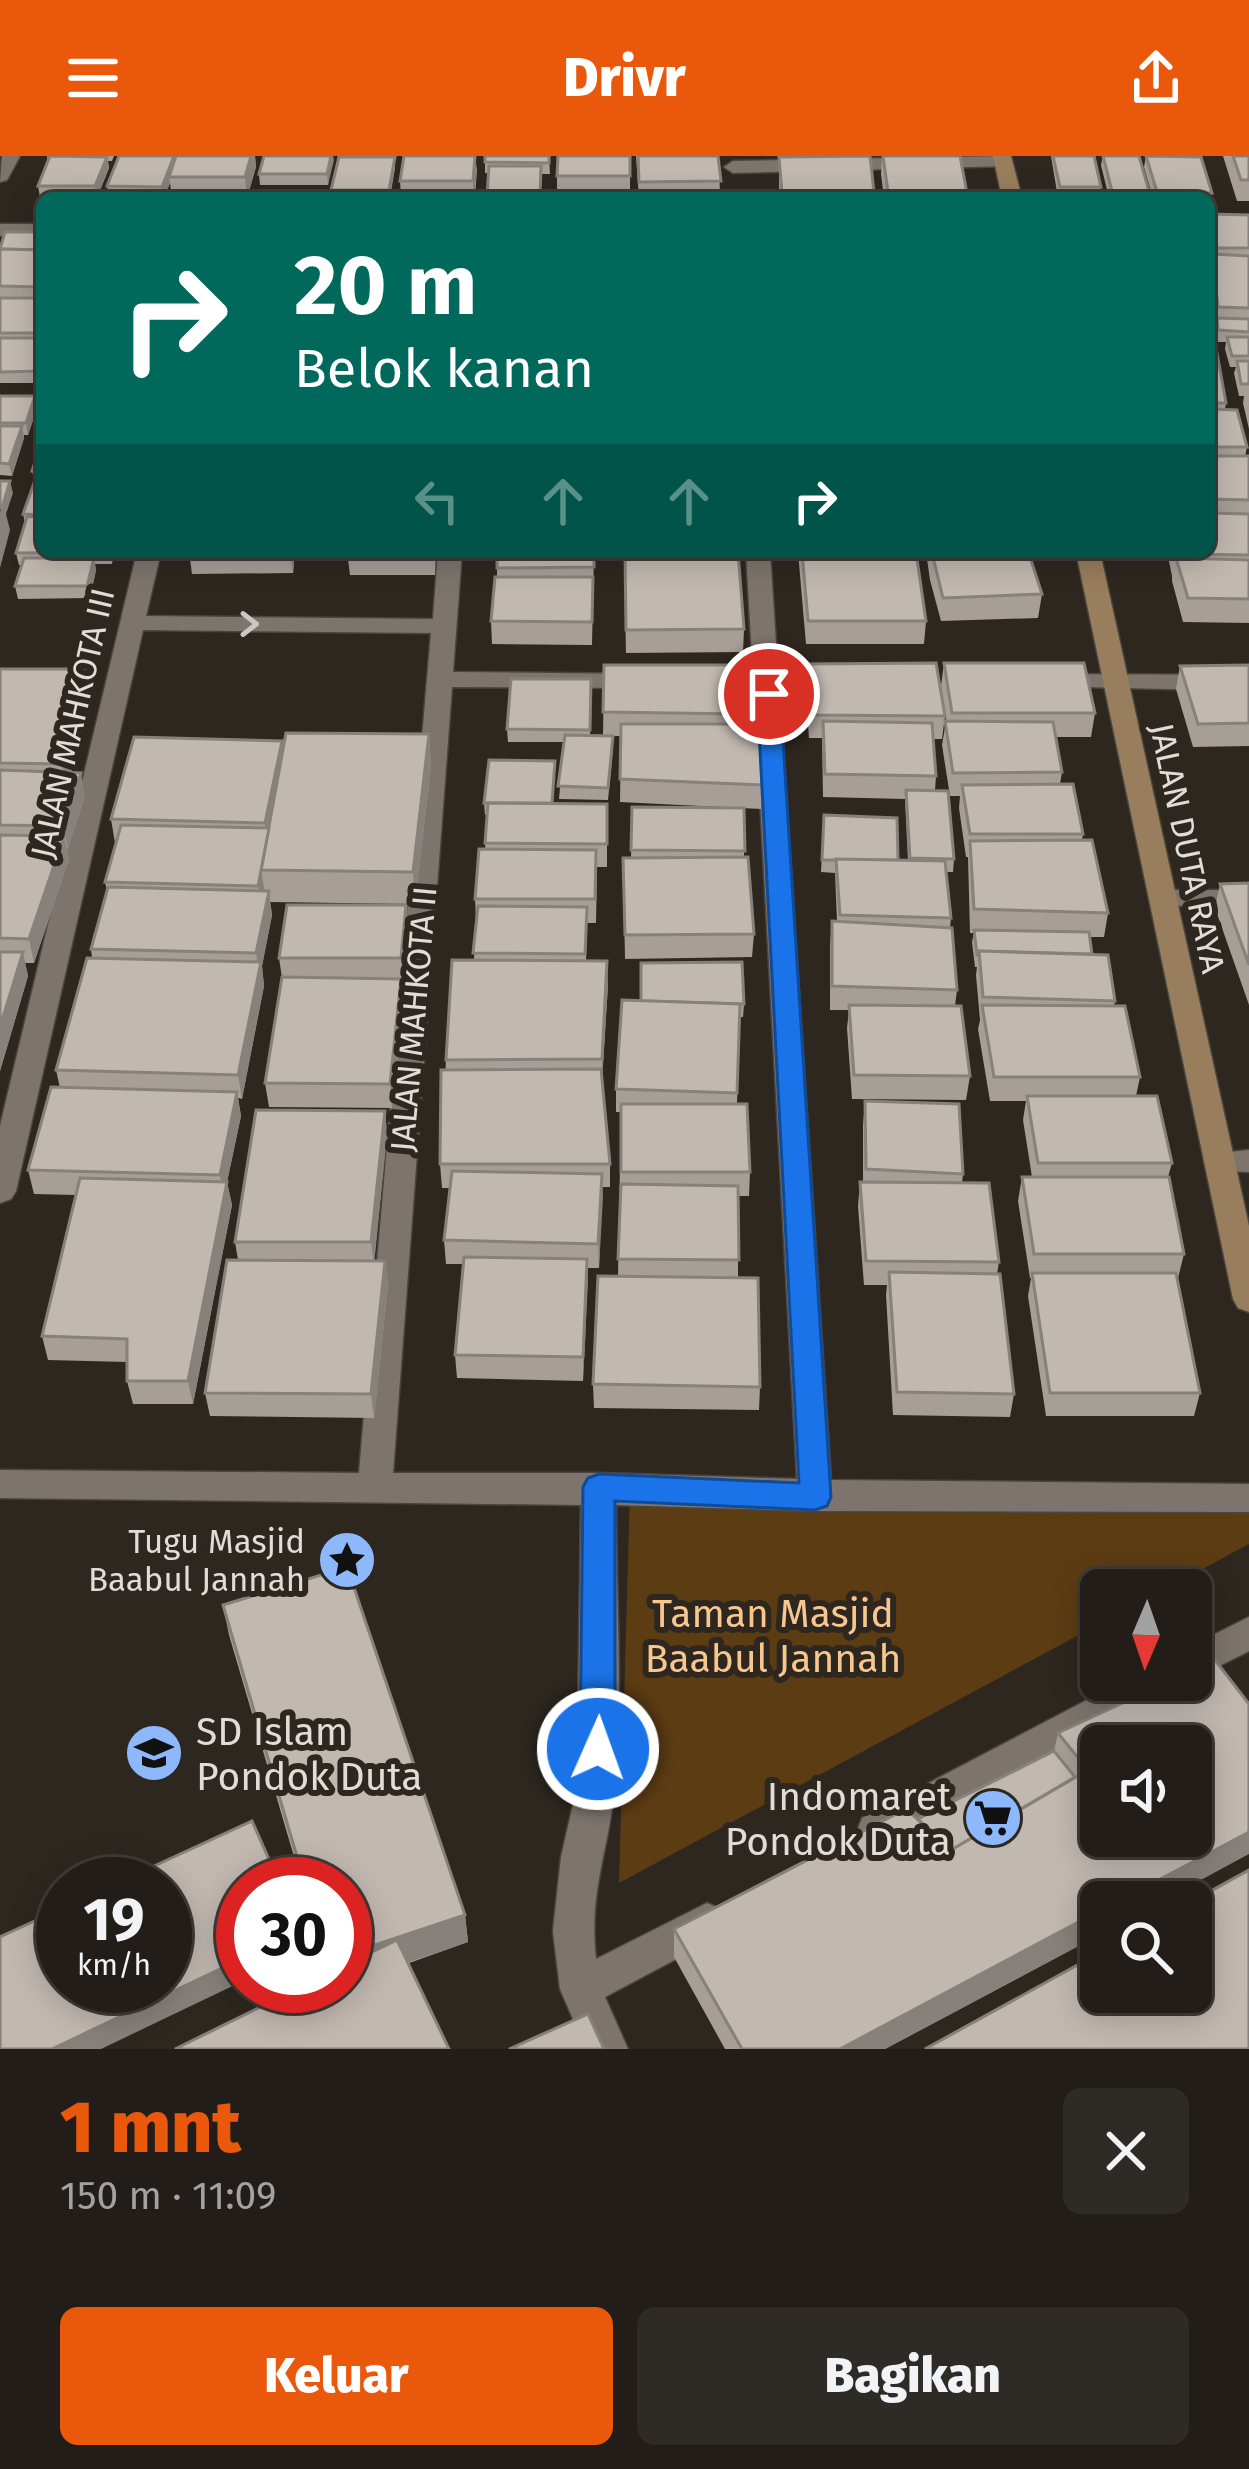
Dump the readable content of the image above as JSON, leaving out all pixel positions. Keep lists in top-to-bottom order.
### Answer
{
  "streets": {
    "street": ["JALAN MAHKOTA III", "JALAN DUTA RAYA", "JALAN MAHKOTA II"]
  },
  "parks": ["Taman Masjid Baabul Jannah"],
  "places": {
    "place": ["Tugu Masjid Baabul Jannah"],
    "school or university": ["SD Islam Pondok Duta"],
    "supermarket": ["Indomaret Pondok Duta"]
  },
  "north": "bottom",
  "page": {
    "header": "Drivr",
    "turn": ["20 m", "Belok kanan"],
    "speed": "19 km/h",
    "limit": "30",
    "heading": ["1 mnt", "150 m · 11:09"],
    "buttons": ["Keluar", "Bagikan"]
  }
}
